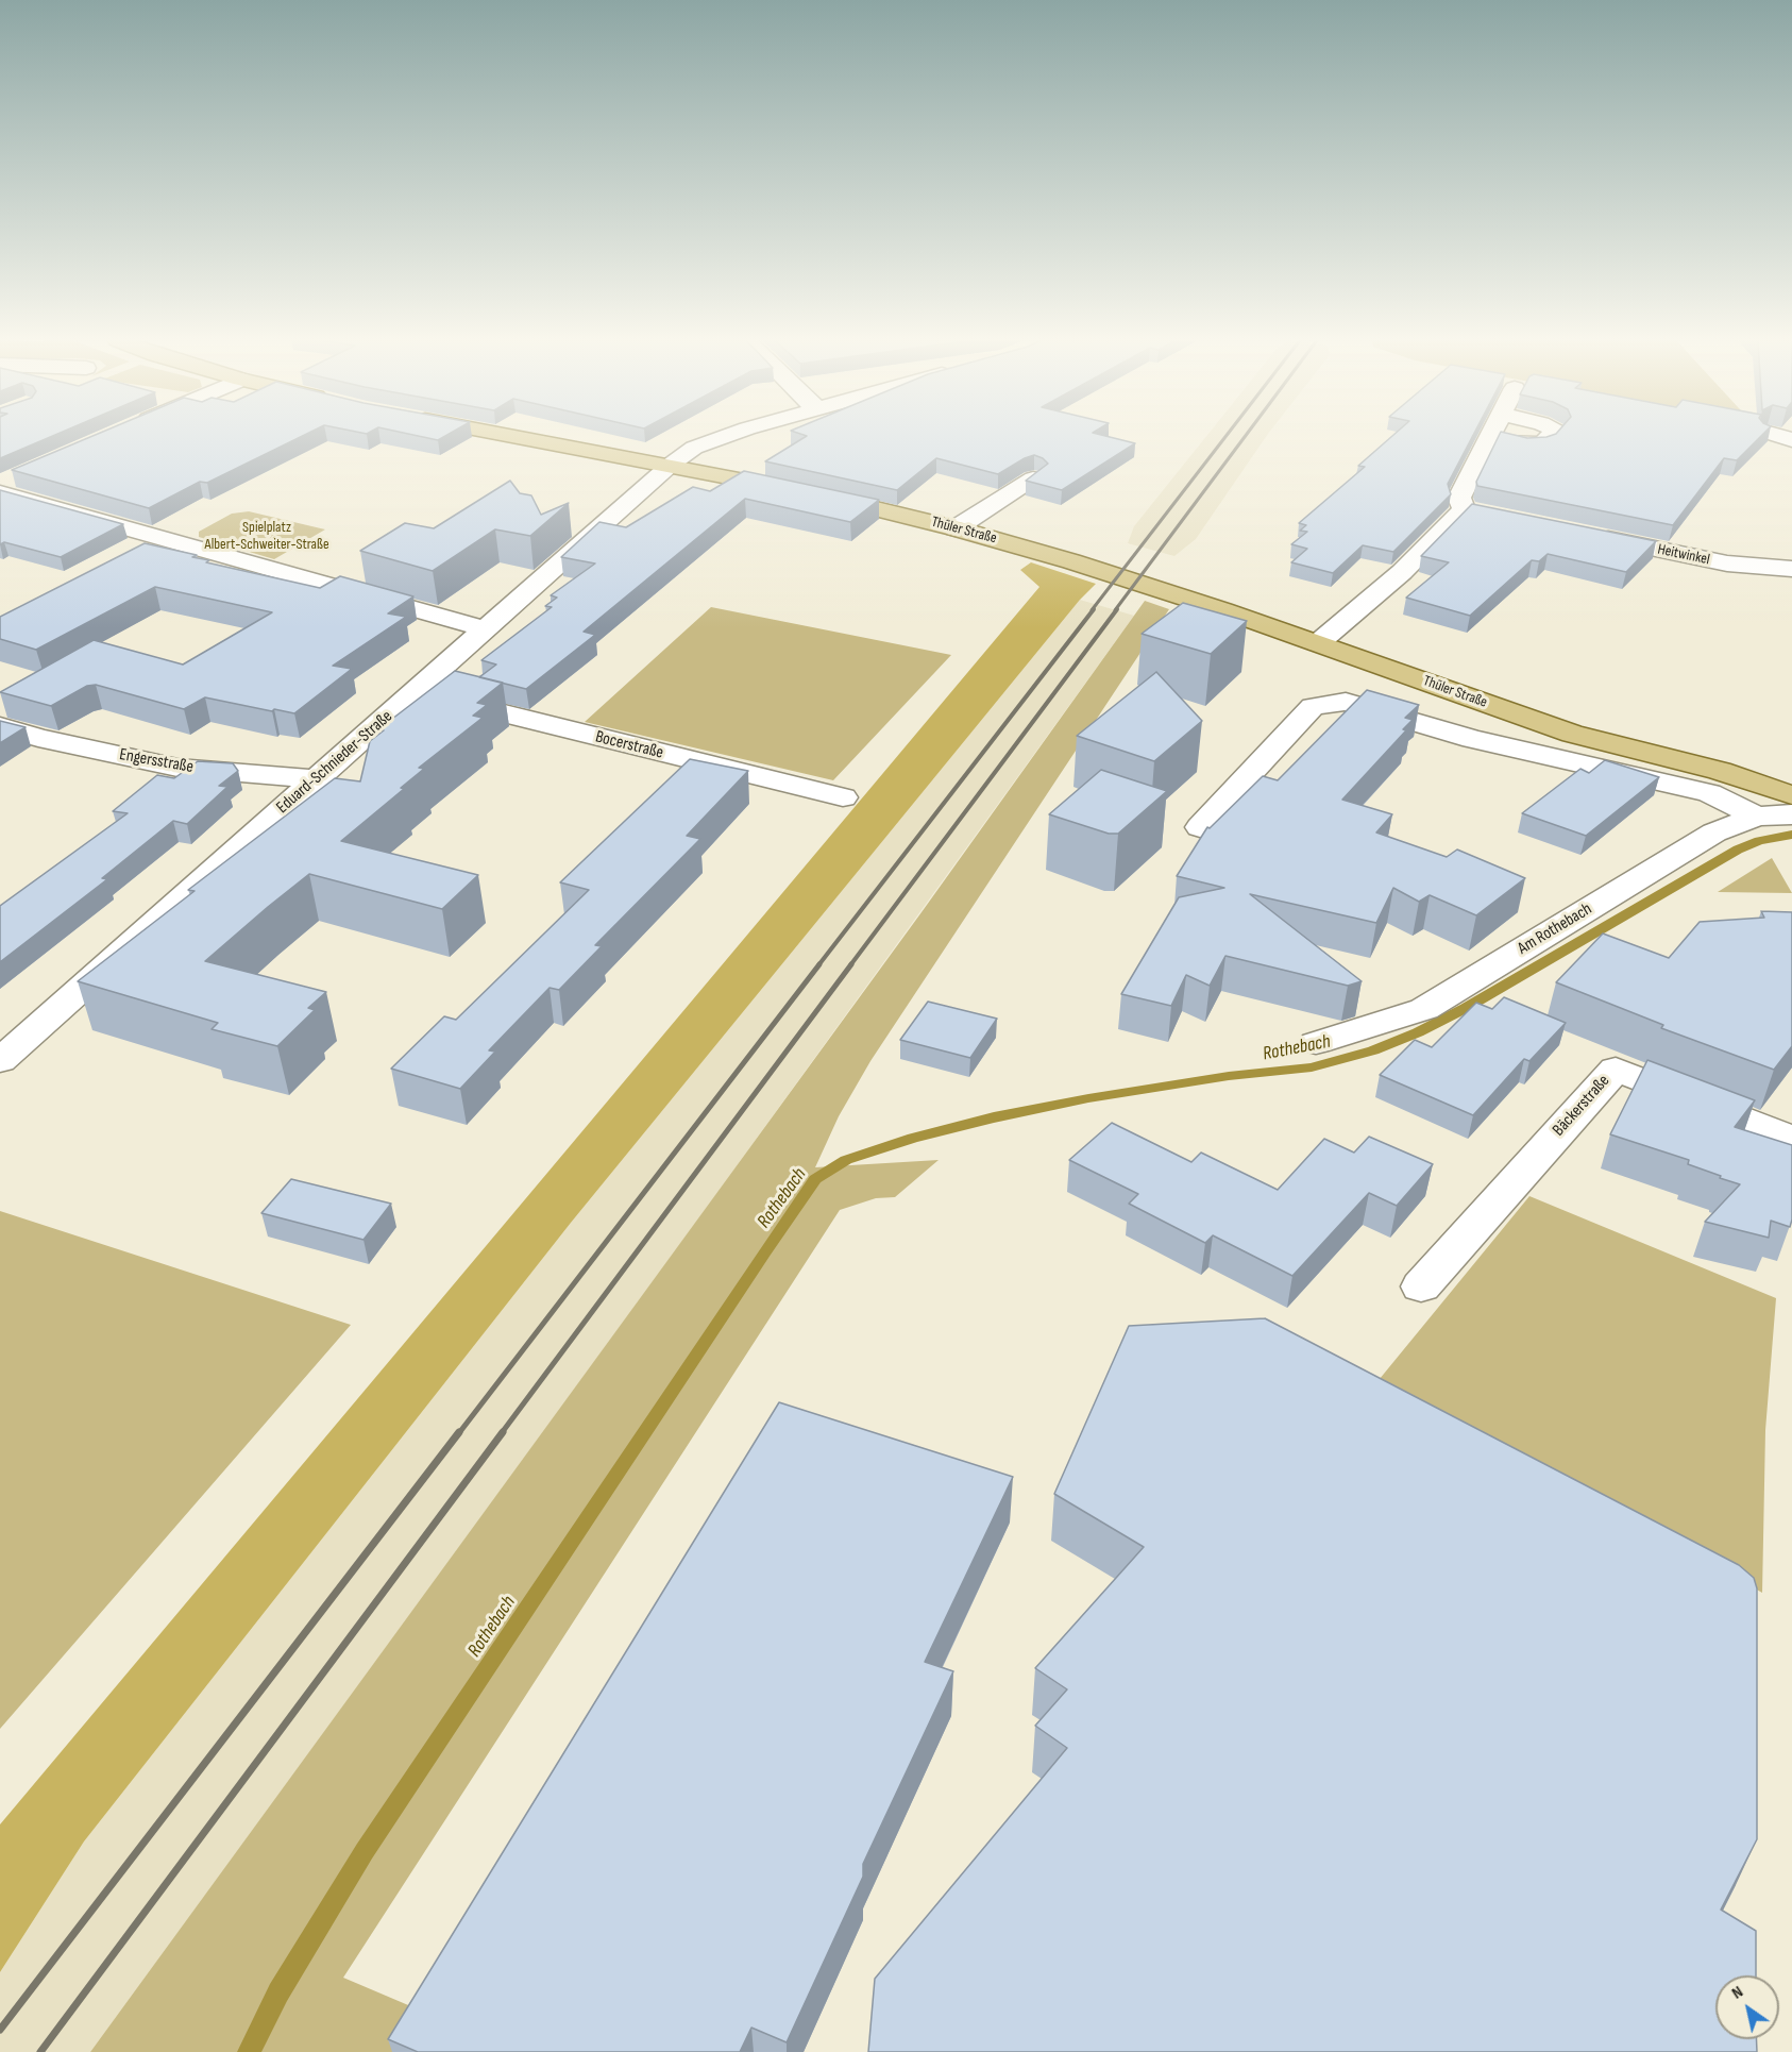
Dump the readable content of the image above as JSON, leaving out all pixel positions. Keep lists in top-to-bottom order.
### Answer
{
  "streets": {
    "main road": ["Thüler Straße"],
    "street": [
      "Heitwinkel",
      "Bocerstraße",
      "Engersstraße",
      "Eduard-Schnieder-Straße",
      "Am Rothebach",
      "Bäckerstraße"
    ]
  },
  "crossings": [
    ["Thüler Straße", "Eduard-Schnieder-Straße"],
    ["Bocerstraße", "Eduard-Schnieder-Straße"],
    ["Engersstraße", "Eduard-Schnieder-Straße"]
  ],
  "water": ["Rothebach"],
  "parks": ["Spielplatz Albert-Schweiter-Straße"],
  "north": "top left"
}
